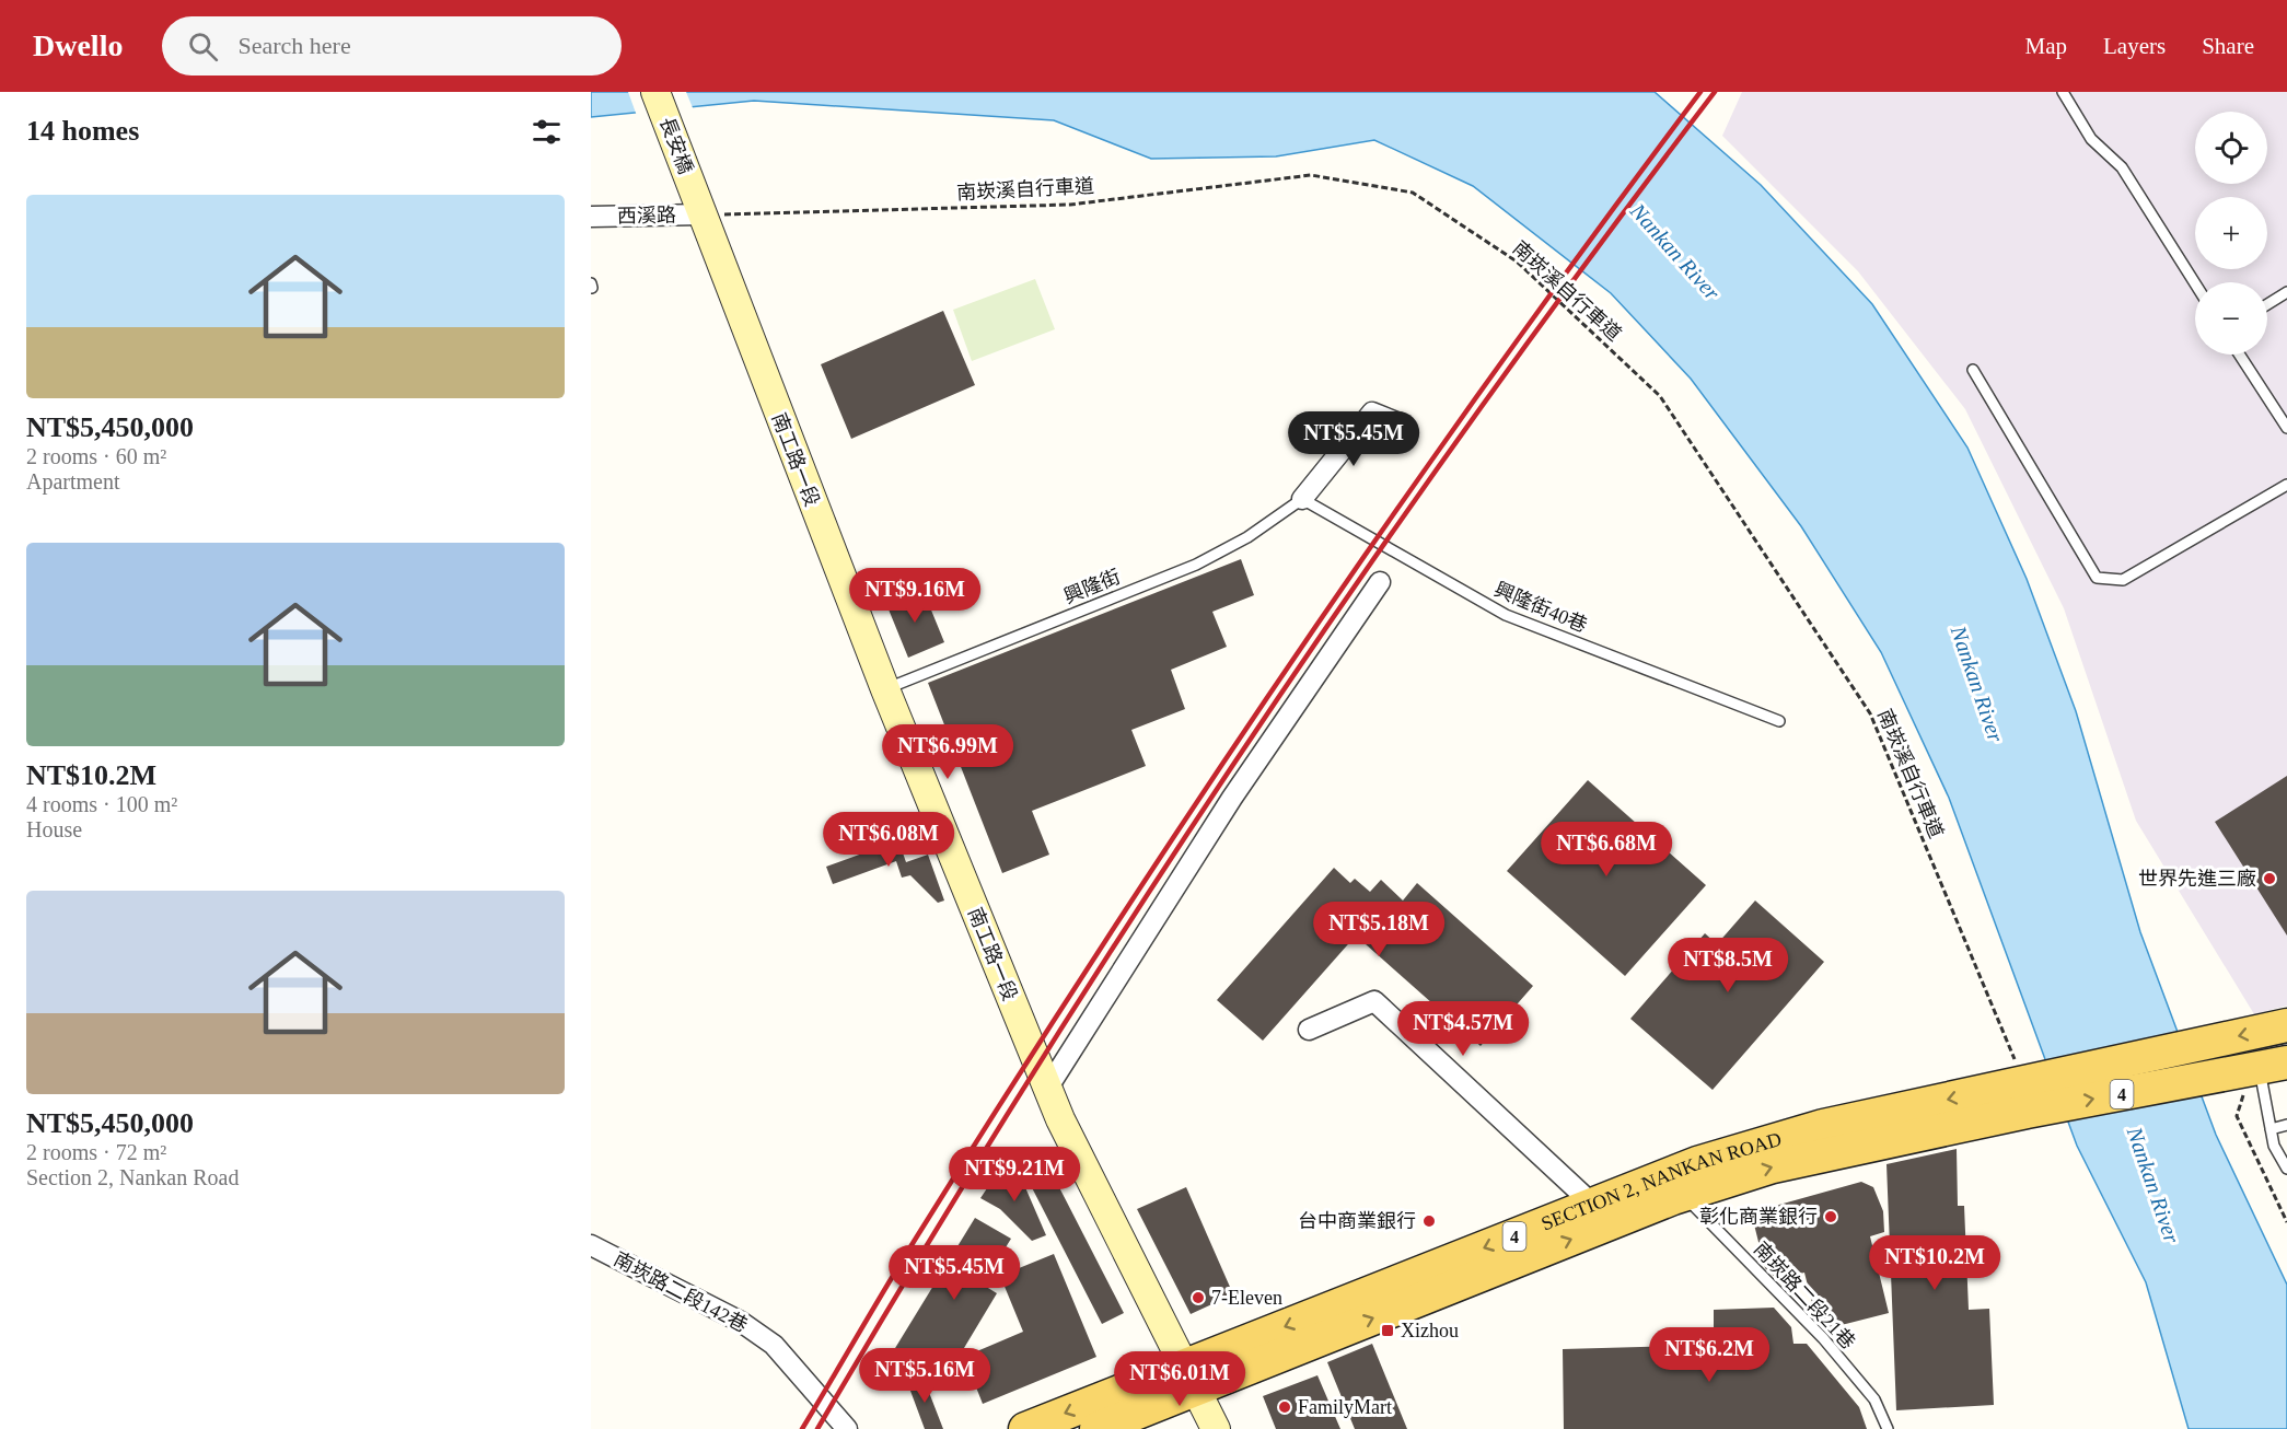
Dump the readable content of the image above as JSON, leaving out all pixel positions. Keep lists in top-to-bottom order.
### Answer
{
  "streets": {
    "main road": ["4", "SECTION 2, NANKAN ROAD"],
    "street": [
      "長安橋",
      "西溪路",
      "南工路一段",
      "南崁路二段142巷"
    ],
    "lane": ["興隆街", "興隆街40巷", "南崁路二段21巷"],
    "path": ["南崁溪自行車道"]
  },
  "crossings": [
    ["長安橋", "南崁溪自行車道"],
    ["長安橋", "西溪路"],
    ["長安橋", "南工路一段"],
    ["南崁溪自行車道", "西溪路"],
    ["南崁溪自行車道", "南工路一段"],
    ["南崁溪自行車道", "4"],
    ["南崁溪自行車道", "SECTION 2, NANKAN ROAD"],
    ["西溪路", "南工路一段"],
    ["南工路一段", "興隆街"],
    ["南工路一段", "SECTION 2, NANKAN ROAD"],
    ["興隆街", "興隆街40巷"],
    ["4", "SECTION 2, NANKAN ROAD"],
    ["SECTION 2, NANKAN ROAD", "南崁路二段21巷"]
  ],
  "water": ["Nankan River"],
  "places": {
    "other": [
      "世界先進三廠",
      "彰化商業銀行",
      "台中商業銀行",
      "7-Eleven",
      "FamilyMart"
    ],
    "transit": ["Xizhou"]
  },
  "page": {
    "header": "Dwello",
    "search": "Search here",
    "nav": ["Map", "Layers", "Share"],
    "heading": "14 homes",
    "map_buttons": ["+", "−"],
    "list": [
      {
        "name": "NT$5,450,000",
        "note": "2 rooms · 60 m² · Apartment"
      },
      {
        "name": "NT$10.2M",
        "note": "4 rooms · 100 m² · House"
      },
      {
        "name": "NT$5,450,000",
        "note": "2 rooms · 72 m² · Section 2, Nankan Road"
      }
    ],
    "price": [
      "NT$5.45M",
      "NT$9.16M",
      "NT$6.99M",
      "NT$6.08M",
      "NT$6.68M",
      "NT$5.18M",
      "NT$8.5M",
      "NT$4.57M",
      "NT$9.21M",
      "NT$10.2M",
      "NT$5.45M",
      "NT$6.2M",
      "NT$5.16M",
      "NT$6.01M"
    ]
  }
}
